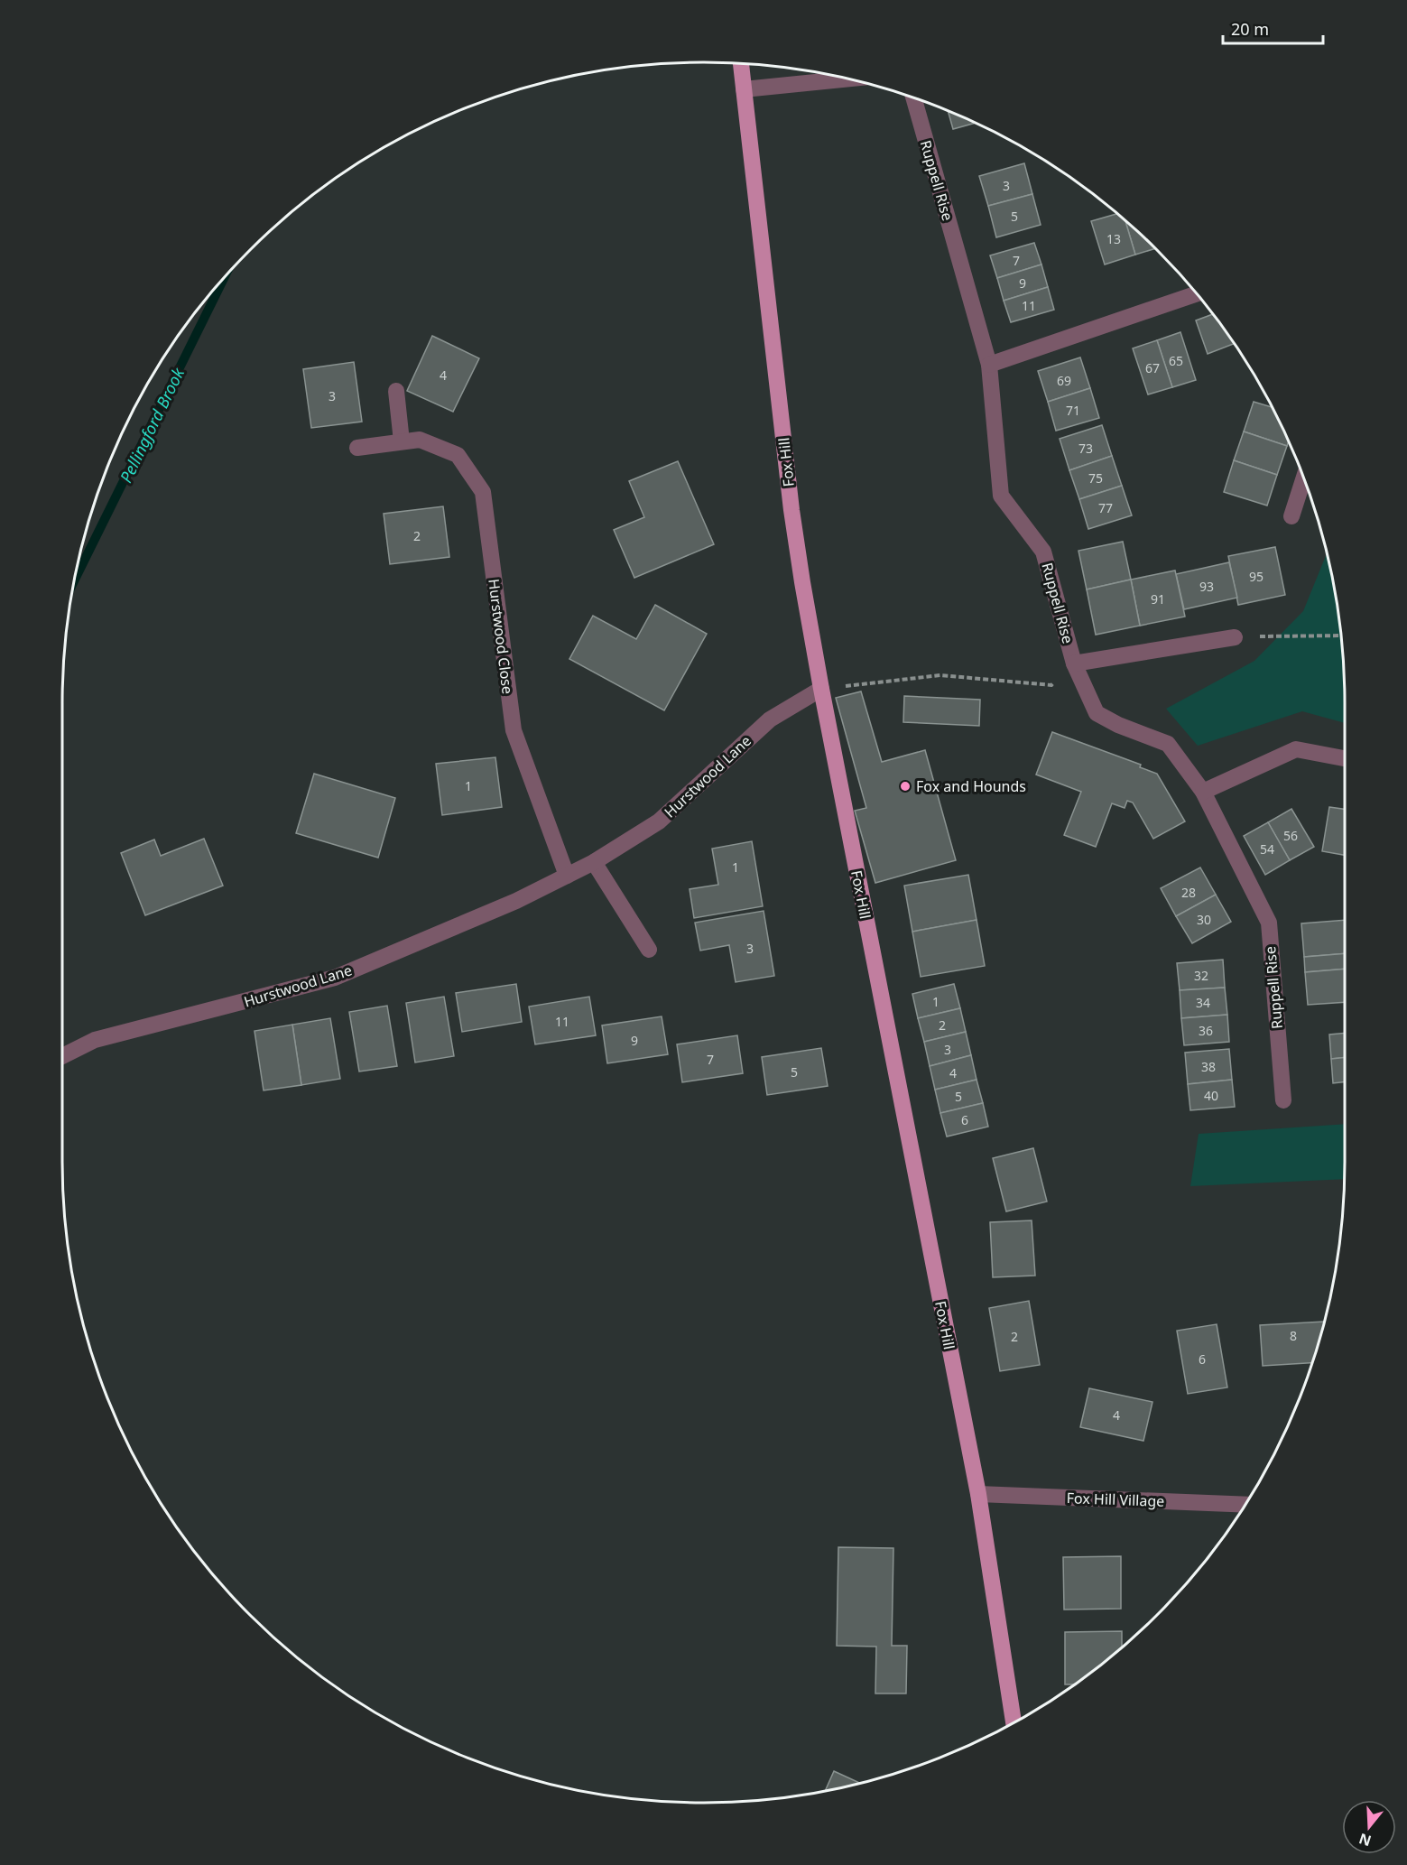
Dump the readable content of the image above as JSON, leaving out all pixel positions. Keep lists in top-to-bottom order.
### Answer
{
  "streets": {
    "main road": ["Fox Hill"],
    "street": [
      "Ruppell Rise",
      "Hurstwood Close",
      "Hurstwood Lane",
      "Fox Hill Village"
    ]
  },
  "crossings": [
    ["Fox Hill", "Hurstwood Lane"],
    ["Fox Hill", "Fox Hill Village"],
    ["Hurstwood Close", "Hurstwood Lane"]
  ],
  "water": ["Pellingford Brook"],
  "places": ["Fox and Hounds"],
  "house_numbers": [
    "3",
    "5",
    "13",
    "7",
    "9",
    "11",
    "65",
    "67",
    "4",
    "69",
    "3",
    "71",
    "73",
    "75",
    "77",
    "2",
    "95",
    "93",
    "91",
    "1",
    "56",
    "54",
    "1",
    "28",
    "30",
    "3",
    "32",
    "1",
    "34",
    "11",
    "2",
    "36",
    "9",
    "3",
    "7",
    "38",
    "5",
    "4",
    "40",
    "5",
    "6",
    "8",
    "2",
    "6",
    "4"
  ],
  "scale_bar": "20 m",
  "north": "bottom"
}
